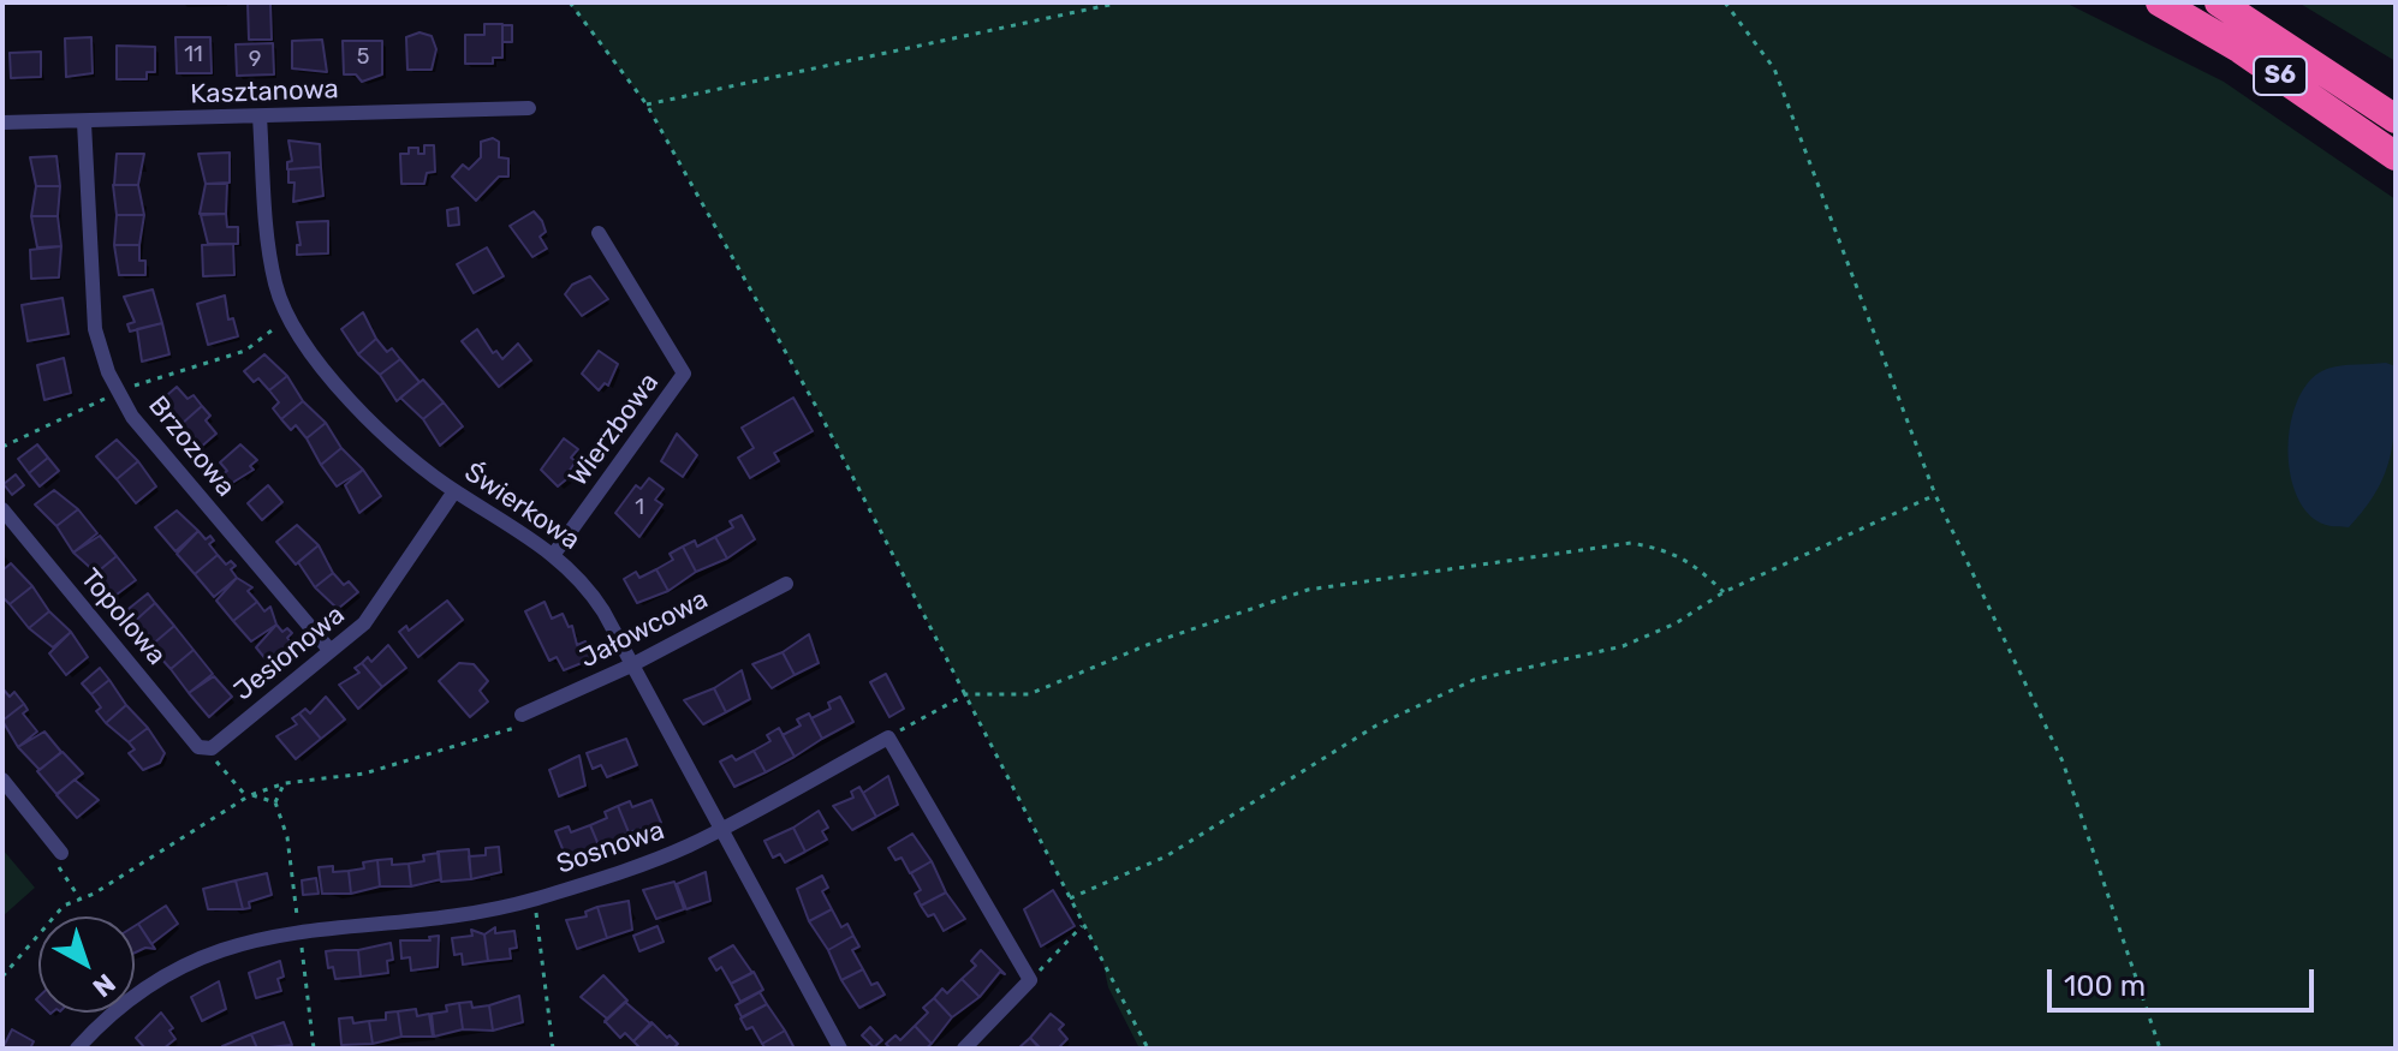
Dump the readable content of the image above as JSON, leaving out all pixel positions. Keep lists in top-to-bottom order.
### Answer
{
  "streets": {
    "highway": ["S6"],
    "street": [
      "Kasztanowa",
      "Wierzbowa",
      "Brzozowa",
      "Świerkowa",
      "Topolowa",
      "Jałowcowa",
      "Jesionowa",
      "Sosnowa"
    ]
  },
  "crossings": [
    ["Kasztanowa", "Brzozowa"],
    ["Kasztanowa", "Świerkowa"],
    ["Wierzbowa", "Świerkowa"],
    ["Brzozowa", "Jesionowa"],
    ["Świerkowa", "Jałowcowa"],
    ["Świerkowa", "Jesionowa"],
    ["Świerkowa", "Sosnowa"],
    ["Topolowa", "Jesionowa"]
  ],
  "house_numbers": [
    "11",
    "5",
    "9",
    "1"
  ],
  "scale_bar": "100 m",
  "north": "bottom right"
}
